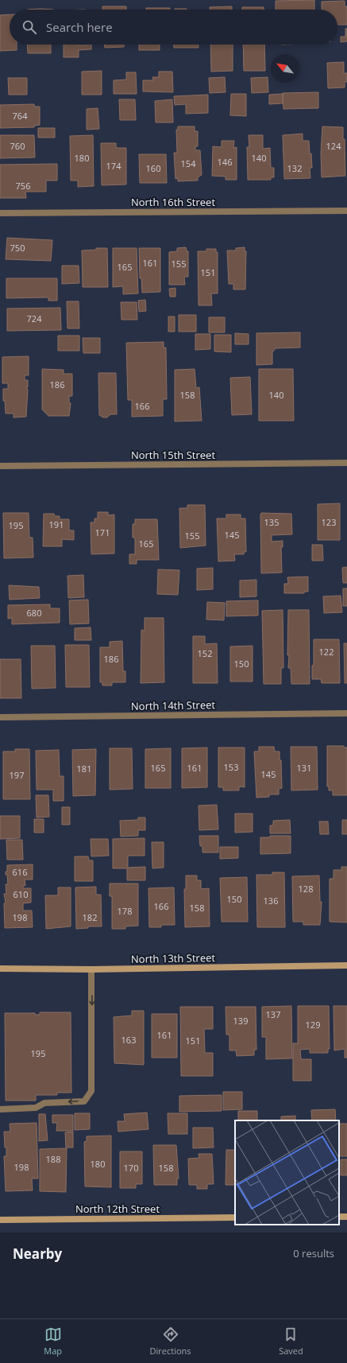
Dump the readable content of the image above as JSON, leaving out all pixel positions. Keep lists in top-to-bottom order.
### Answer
{
  "streets": {
    "main road": ["North 13th Street", "North 12th Street"],
    "street": ["North 16th Street", "North 15th Street", "North 14th Street"]
  },
  "house_numbers": [
    "764",
    "760",
    "124",
    "180",
    "140",
    "146",
    "154",
    "174",
    "160",
    "132",
    "756",
    "750",
    "161",
    "155",
    "165",
    "151",
    "724",
    "186",
    "158",
    "140",
    "166",
    "135",
    "123",
    "191",
    "195",
    "171",
    "145",
    "155",
    "165",
    "680",
    "122",
    "152",
    "186",
    "150",
    "153",
    "165",
    "161",
    "131",
    "181",
    "145",
    "197",
    "616",
    "128",
    "610",
    "150",
    "136",
    "166",
    "158",
    "178",
    "198",
    "182",
    "137",
    "139",
    "129",
    "161",
    "163",
    "151",
    "195",
    "188",
    "180",
    "198",
    "170",
    "158"
  ],
  "north": "top left",
  "page": {
    "search": "Search here",
    "heading": ["Nearby", "0 results"],
    "nav": ["Map", "Directions", "Saved"]
  }
}
